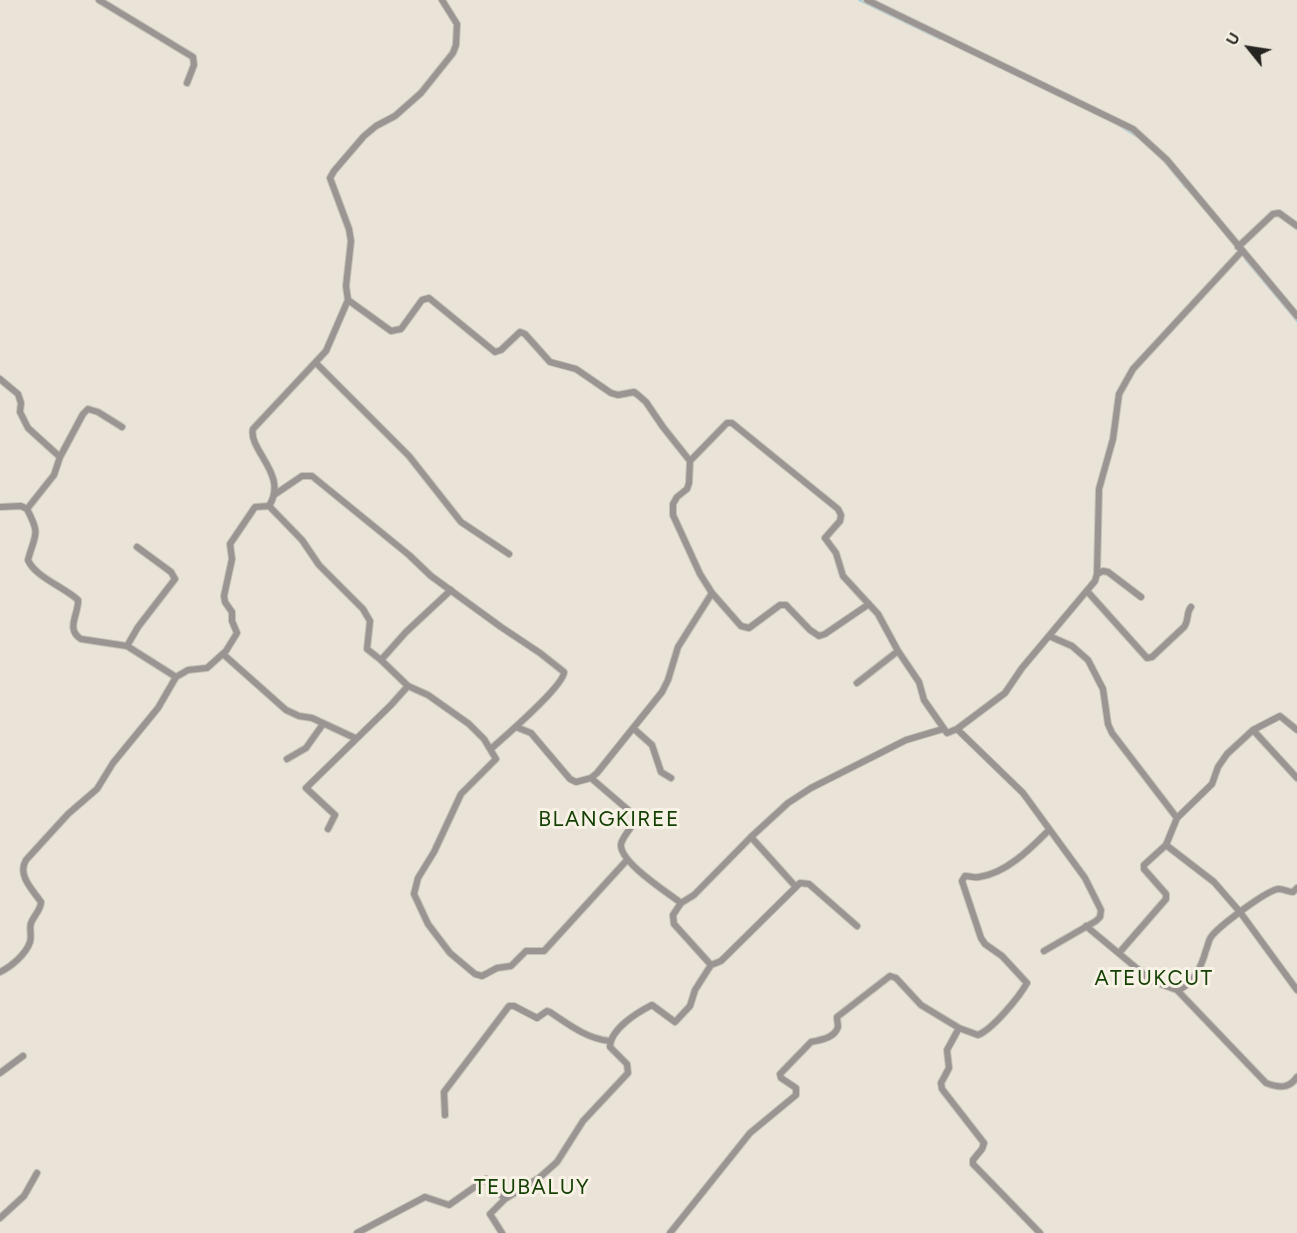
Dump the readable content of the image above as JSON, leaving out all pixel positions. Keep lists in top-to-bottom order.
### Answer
{
  "districts": ["BLANGKIREE", "ATEUKCUT", "TEUBALUY"],
  "north": "top left"
}
